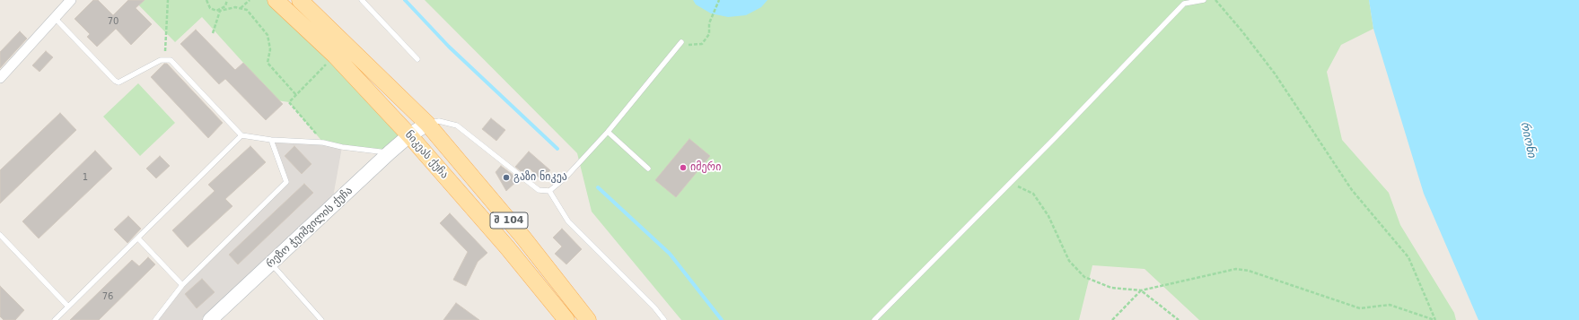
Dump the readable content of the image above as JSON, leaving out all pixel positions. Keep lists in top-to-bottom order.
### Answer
{
  "streets": {
    "main road": ["ნიკეას ქუჩა", "შ 104", "რეზო ჭეიშვილის ქუჩა"]
  },
  "crossings": [
    ["ნიკეას ქუჩა", "რეზო ჭეიშვილის ქუჩა"]
  ],
  "water": ["რიონი"],
  "places": ["იმერი", "გაზი ნიკეა"],
  "house_numbers": ["70", "1", "76"]
}
